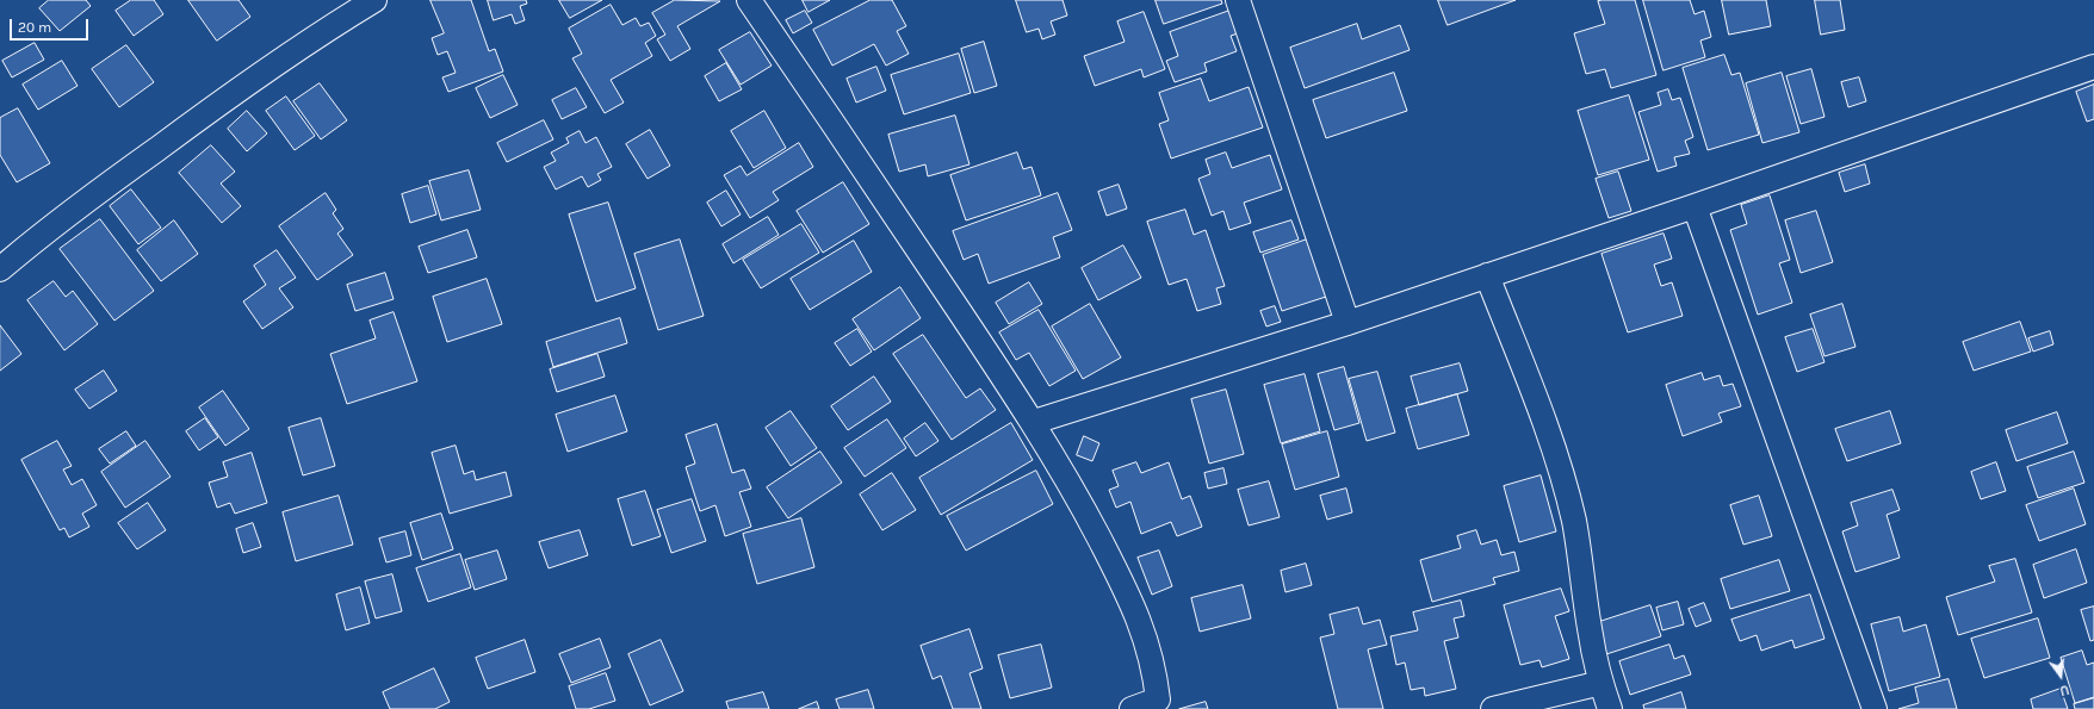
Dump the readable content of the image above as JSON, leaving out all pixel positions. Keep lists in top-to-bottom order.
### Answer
{
  "scale_bar": "20 m",
  "north": "bottom"
}
